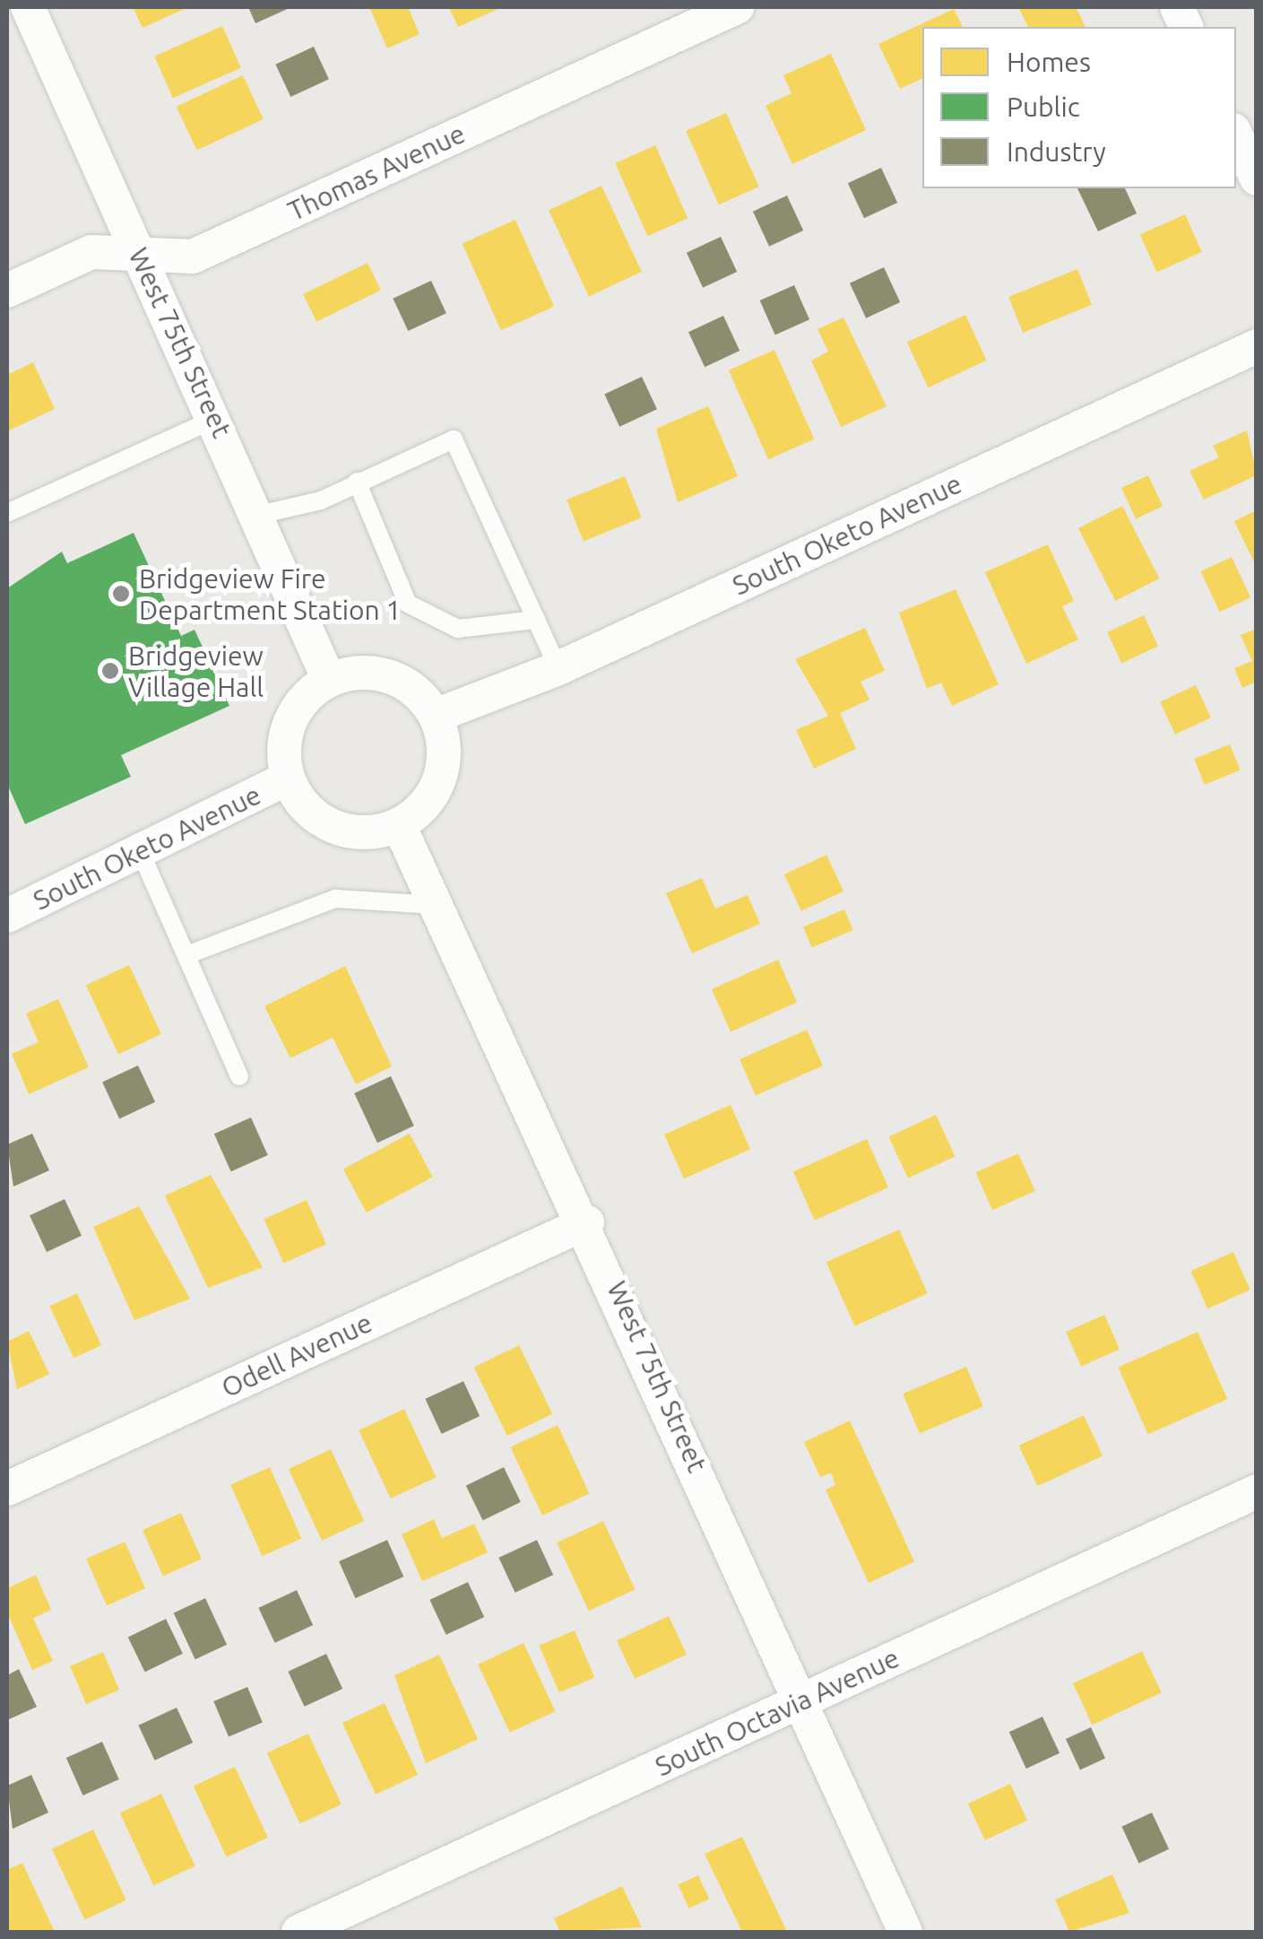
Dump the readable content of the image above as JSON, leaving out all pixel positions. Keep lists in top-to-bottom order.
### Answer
{
  "streets": {
    "street": [
      "Thomas Avenue",
      "West 75th Street",
      "South Oketo Avenue",
      "Odell Avenue",
      "South Octavia Avenue"
    ]
  },
  "crossings": [
    ["Thomas Avenue", "West 75th Street"],
    ["West 75th Street", "South Oketo Avenue"],
    ["West 75th Street", "Odell Avenue"],
    ["West 75th Street", "South Octavia Avenue"]
  ],
  "places": ["Bridgeview Fire Department Station 1", "Bridgeview Village Hall"],
  "legend": ["Homes", "Public", "Industry"]
}
